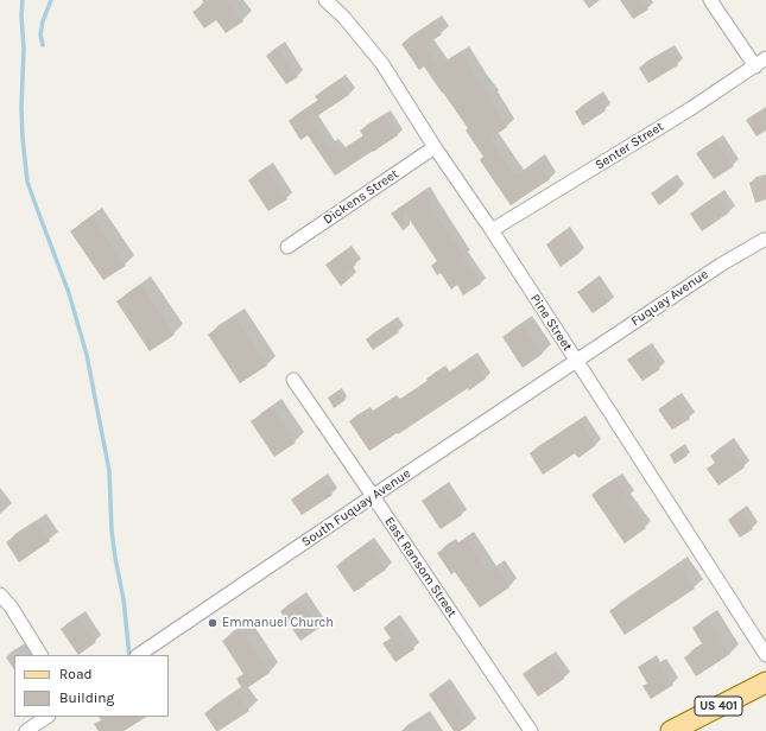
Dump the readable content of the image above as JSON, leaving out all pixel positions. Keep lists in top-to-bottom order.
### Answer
{
  "streets": {
    "main road": ["US 401"],
    "street": [
      "Senter Street",
      "Dickens Street",
      "Fuquay Avenue",
      "Pine Street",
      "South Fuquay Avenue",
      "East Ransom Street"
    ]
  },
  "crossings": [
    ["Senter Street", "Pine Street"],
    ["Dickens Street", "Pine Street"],
    ["Fuquay Avenue", "Pine Street"],
    ["Fuquay Avenue", "South Fuquay Avenue"],
    ["Pine Street", "South Fuquay Avenue"],
    ["South Fuquay Avenue", "East Ransom Street"]
  ],
  "places": ["Emmanuel Church"],
  "legend": ["Road", "Building"]
}
